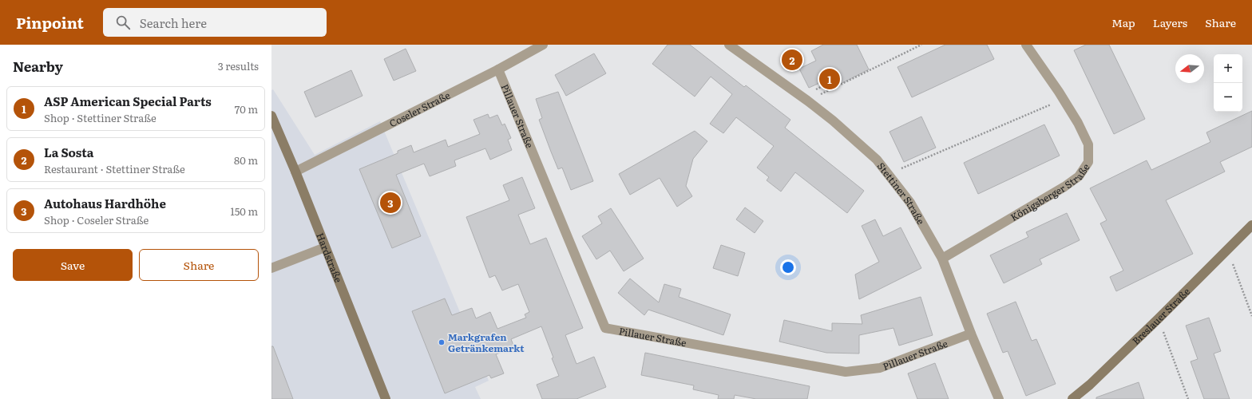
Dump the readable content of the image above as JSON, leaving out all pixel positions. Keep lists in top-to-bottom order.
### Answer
{
  "streets": {
    "street": [
      "Coseler Straße",
      "Pillauer Straße",
      "Königsberger Straße",
      "Stettiner Straße",
      "Hardstraße",
      "Breslauer Straße"
    ]
  },
  "crossings": [
    ["Coseler Straße", "Pillauer Straße"],
    ["Coseler Straße", "Hardstraße"],
    ["Pillauer Straße", "Stettiner Straße"],
    ["Königsberger Straße", "Stettiner Straße"]
  ],
  "places": ["Markgrafen Getränkemarkt"],
  "north": "left",
  "page": {
    "header": "Pinpoint",
    "search": "Search here",
    "nav": ["Map", "Layers", "Share"],
    "heading": ["Nearby", "3 results"],
    "pins": ["2", "1", "3"],
    "map_buttons": ["+", "−"],
    "list": [
      {
        "mark": "1",
        "name": "ASP American Special Parts",
        "note": "Shop · Stettiner Straße",
        "value": "70 m"
      },
      {
        "mark": "2",
        "name": "La Sosta",
        "note": "Restaurant · Stettiner Straße",
        "value": "80 m"
      },
      {
        "mark": "3",
        "name": "Autohaus Hardhöhe",
        "note": "Shop · Coseler Straße",
        "value": "150 m"
      }
    ],
    "buttons": ["Save", "Share"]
  }
}
